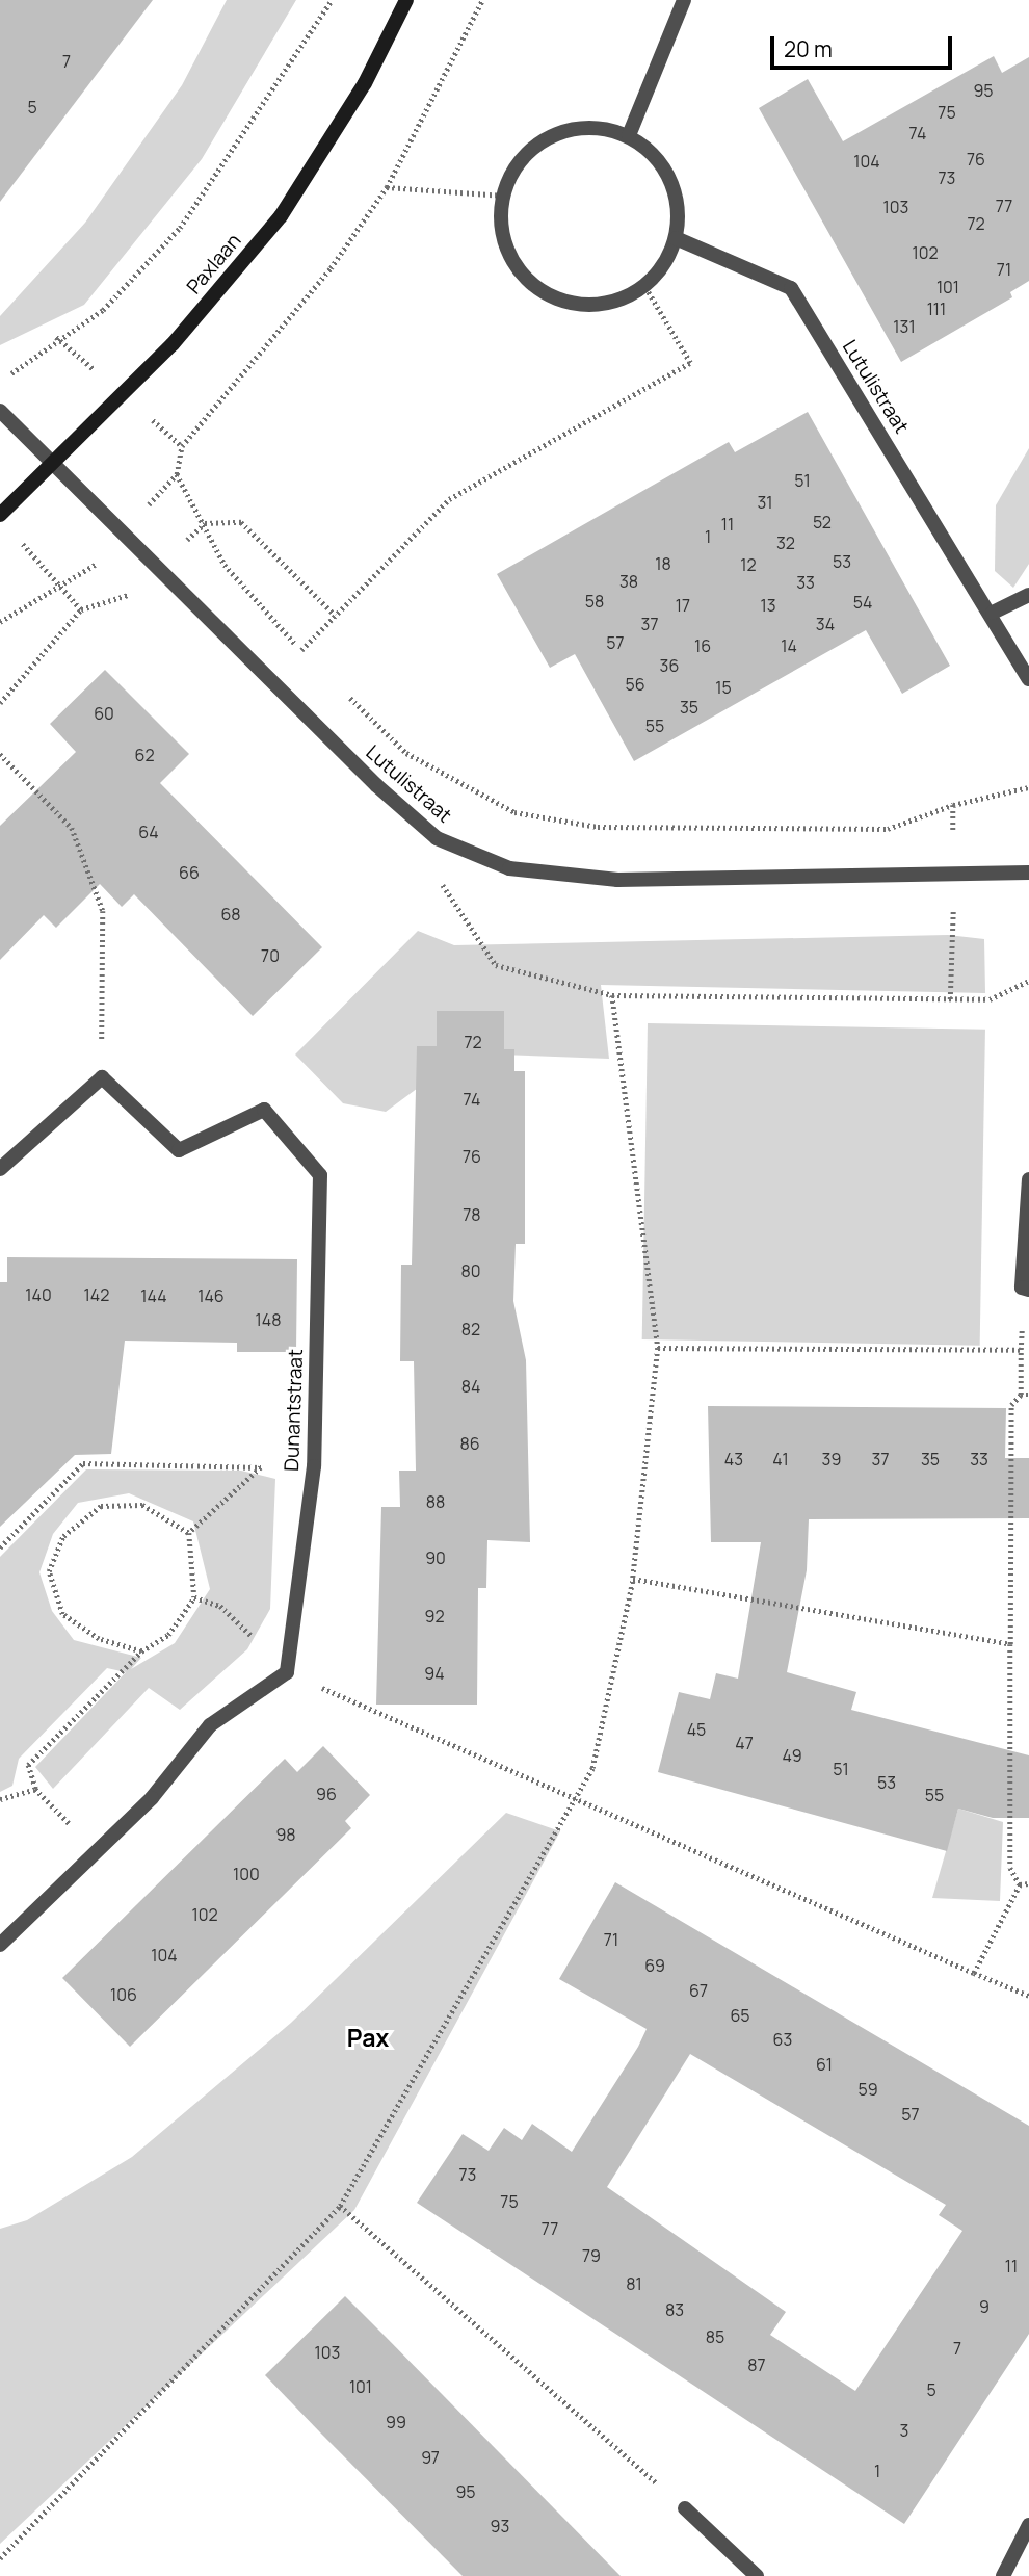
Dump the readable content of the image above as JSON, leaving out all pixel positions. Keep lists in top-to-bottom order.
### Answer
{
  "streets": {
    "street": ["Paxlaan", "Lutulistraat", "Dunantstraat"]
  },
  "crossings": [
    ["Paxlaan", "Lutulistraat"]
  ],
  "districts": ["Pax"],
  "house_numbers": [
    "7",
    "95",
    "5",
    "75",
    "74",
    "76",
    "104",
    "73",
    "77",
    "103",
    "72",
    "102",
    "71",
    "101",
    "111",
    "131",
    "51",
    "31",
    "52",
    "11",
    "1",
    "32",
    "53",
    "18",
    "12",
    "38",
    "33",
    "58",
    "54",
    "17",
    "13",
    "37",
    "34",
    "57",
    "16",
    "14",
    "36",
    "56",
    "15",
    "35",
    "60",
    "55",
    "62",
    "64",
    "66",
    "68",
    "70",
    "72",
    "74",
    "76",
    "78",
    "80",
    "140",
    "142",
    "144",
    "146",
    "148",
    "82",
    "84",
    "86",
    "43",
    "41",
    "39",
    "37",
    "35",
    "33",
    "88",
    "90",
    "92",
    "94",
    "45",
    "47",
    "49",
    "51",
    "53",
    "96",
    "55",
    "98",
    "100",
    "102",
    "71",
    "104",
    "69",
    "67",
    "106",
    "65",
    "63",
    "61",
    "59",
    "57",
    "73",
    "75",
    "77",
    "79",
    "11",
    "81",
    "9",
    "83",
    "85",
    "7",
    "103",
    "87",
    "101",
    "5",
    "99",
    "3",
    "97",
    "1",
    "95",
    "93"
  ],
  "scale_bar": "20 m"
}
